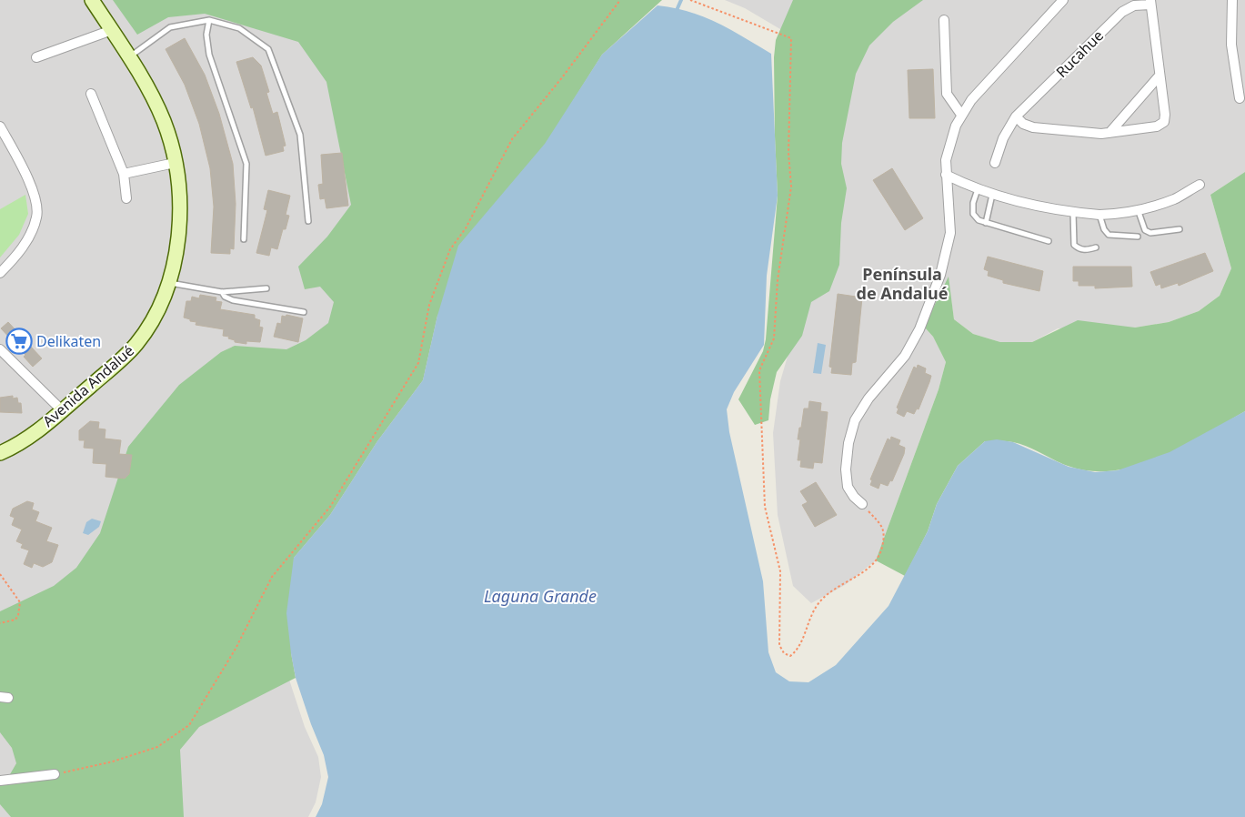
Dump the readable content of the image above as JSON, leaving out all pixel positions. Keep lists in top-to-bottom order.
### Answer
{
  "streets": {
    "street": ["Rucahue", "Avenida Andalué"]
  },
  "districts": ["Península de Andalué"],
  "water": ["Laguna Grande"],
  "places": {
    "supermarket": ["Delikaten"]
  }
}
